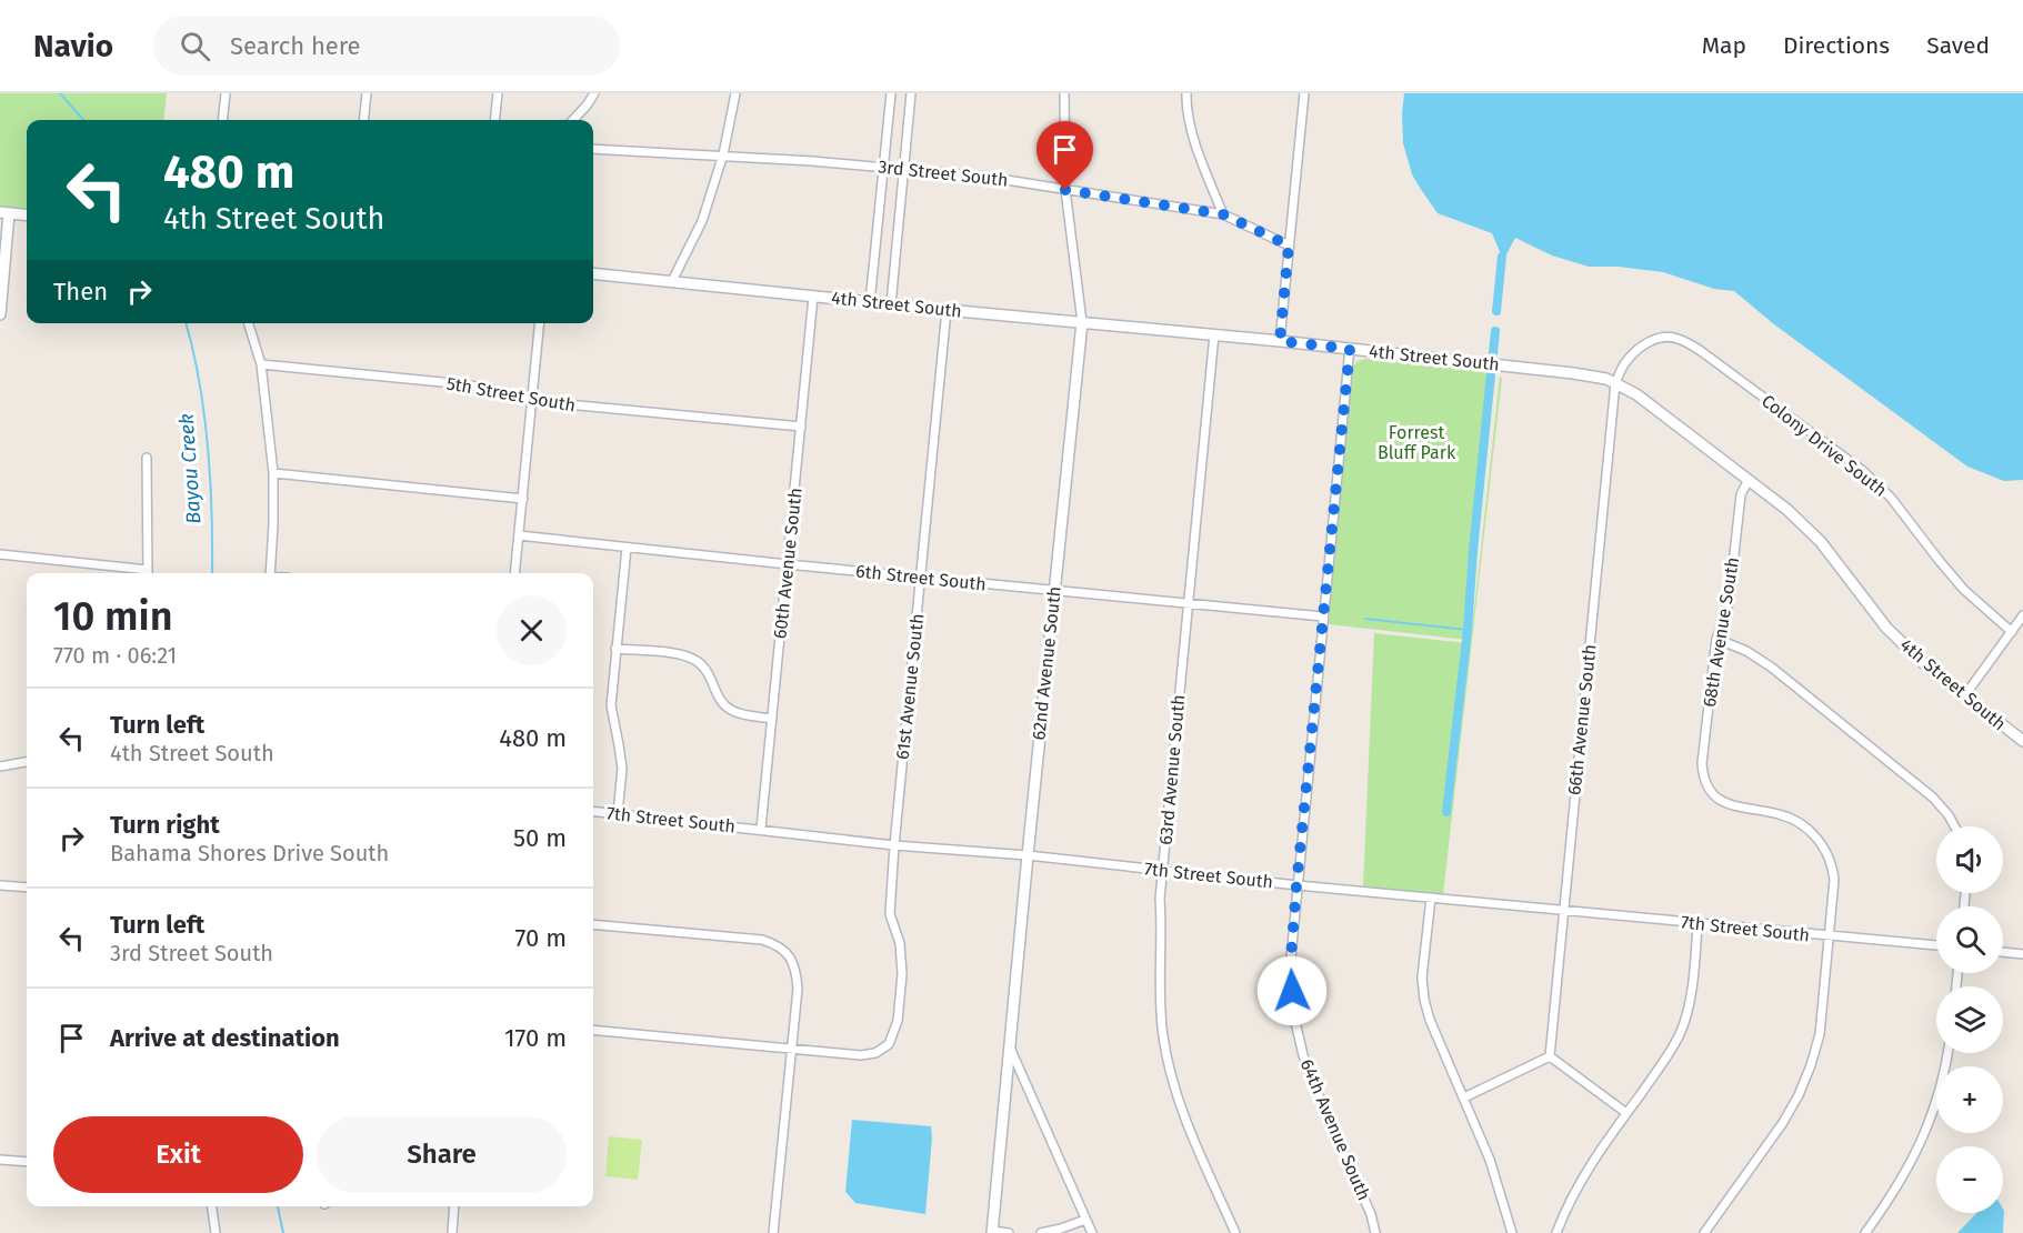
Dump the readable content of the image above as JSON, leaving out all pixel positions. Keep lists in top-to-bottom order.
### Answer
{
  "streets": {
    "street": [
      "3rd Street South",
      "4th Street South",
      "5th Street South",
      "Colony Drive South",
      "60th Avenue South",
      "6th Street South",
      "68th Avenue South",
      "62nd Avenue South",
      "61st Avenue South",
      "66th Avenue South",
      "63rd Avenue South",
      "7th Street South",
      "64th Avenue South"
    ]
  },
  "crossings": [
    ["3rd Street South", "62nd Avenue South"],
    ["4th Street South", "Colony Drive South"],
    ["4th Street South", "60th Avenue South"],
    ["4th Street South", "68th Avenue South"],
    ["4th Street South", "62nd Avenue South"],
    ["4th Street South", "61st Avenue South"],
    ["4th Street South", "66th Avenue South"],
    ["4th Street South", "63rd Avenue South"],
    ["4th Street South", "64th Avenue South"],
    ["5th Street South", "60th Avenue South"],
    ["Colony Drive South", "66th Avenue South"],
    ["60th Avenue South", "6th Street South"],
    ["60th Avenue South", "7th Street South"],
    ["6th Street South", "62nd Avenue South"],
    ["6th Street South", "61st Avenue South"],
    ["6th Street South", "63rd Avenue South"],
    ["6th Street South", "64th Avenue South"],
    ["68th Avenue South", "7th Street South"],
    ["62nd Avenue South", "7th Street South"],
    ["61st Avenue South", "7th Street South"],
    ["66th Avenue South", "7th Street South"],
    ["63rd Avenue South", "7th Street South"],
    ["7th Street South", "64th Avenue South"]
  ],
  "water": ["Bayou Creek"],
  "parks": ["Forrest Bluff Park"],
  "page": {
    "header": "Navio",
    "search": "Search here",
    "nav": ["Map", "Directions", "Saved"],
    "turn": ["480 m", "4th Street South"],
    "then": "Then",
    "heading": ["10 min", "770 m · 06:21"],
    "list": [
      {
        "name": "Turn left",
        "note": "4th Street South",
        "value": "480 m"
      },
      {
        "name": "Turn right",
        "note": "Bahama Shores Drive South",
        "value": "50 m"
      },
      {
        "name": "Turn left",
        "note": "3rd Street South",
        "value": "70 m"
      },
      {
        "name": "Arrive at destination",
        "value": "170 m"
      }
    ],
    "map_buttons": ["+", "−"],
    "buttons": ["Exit", "Share"]
  }
}
